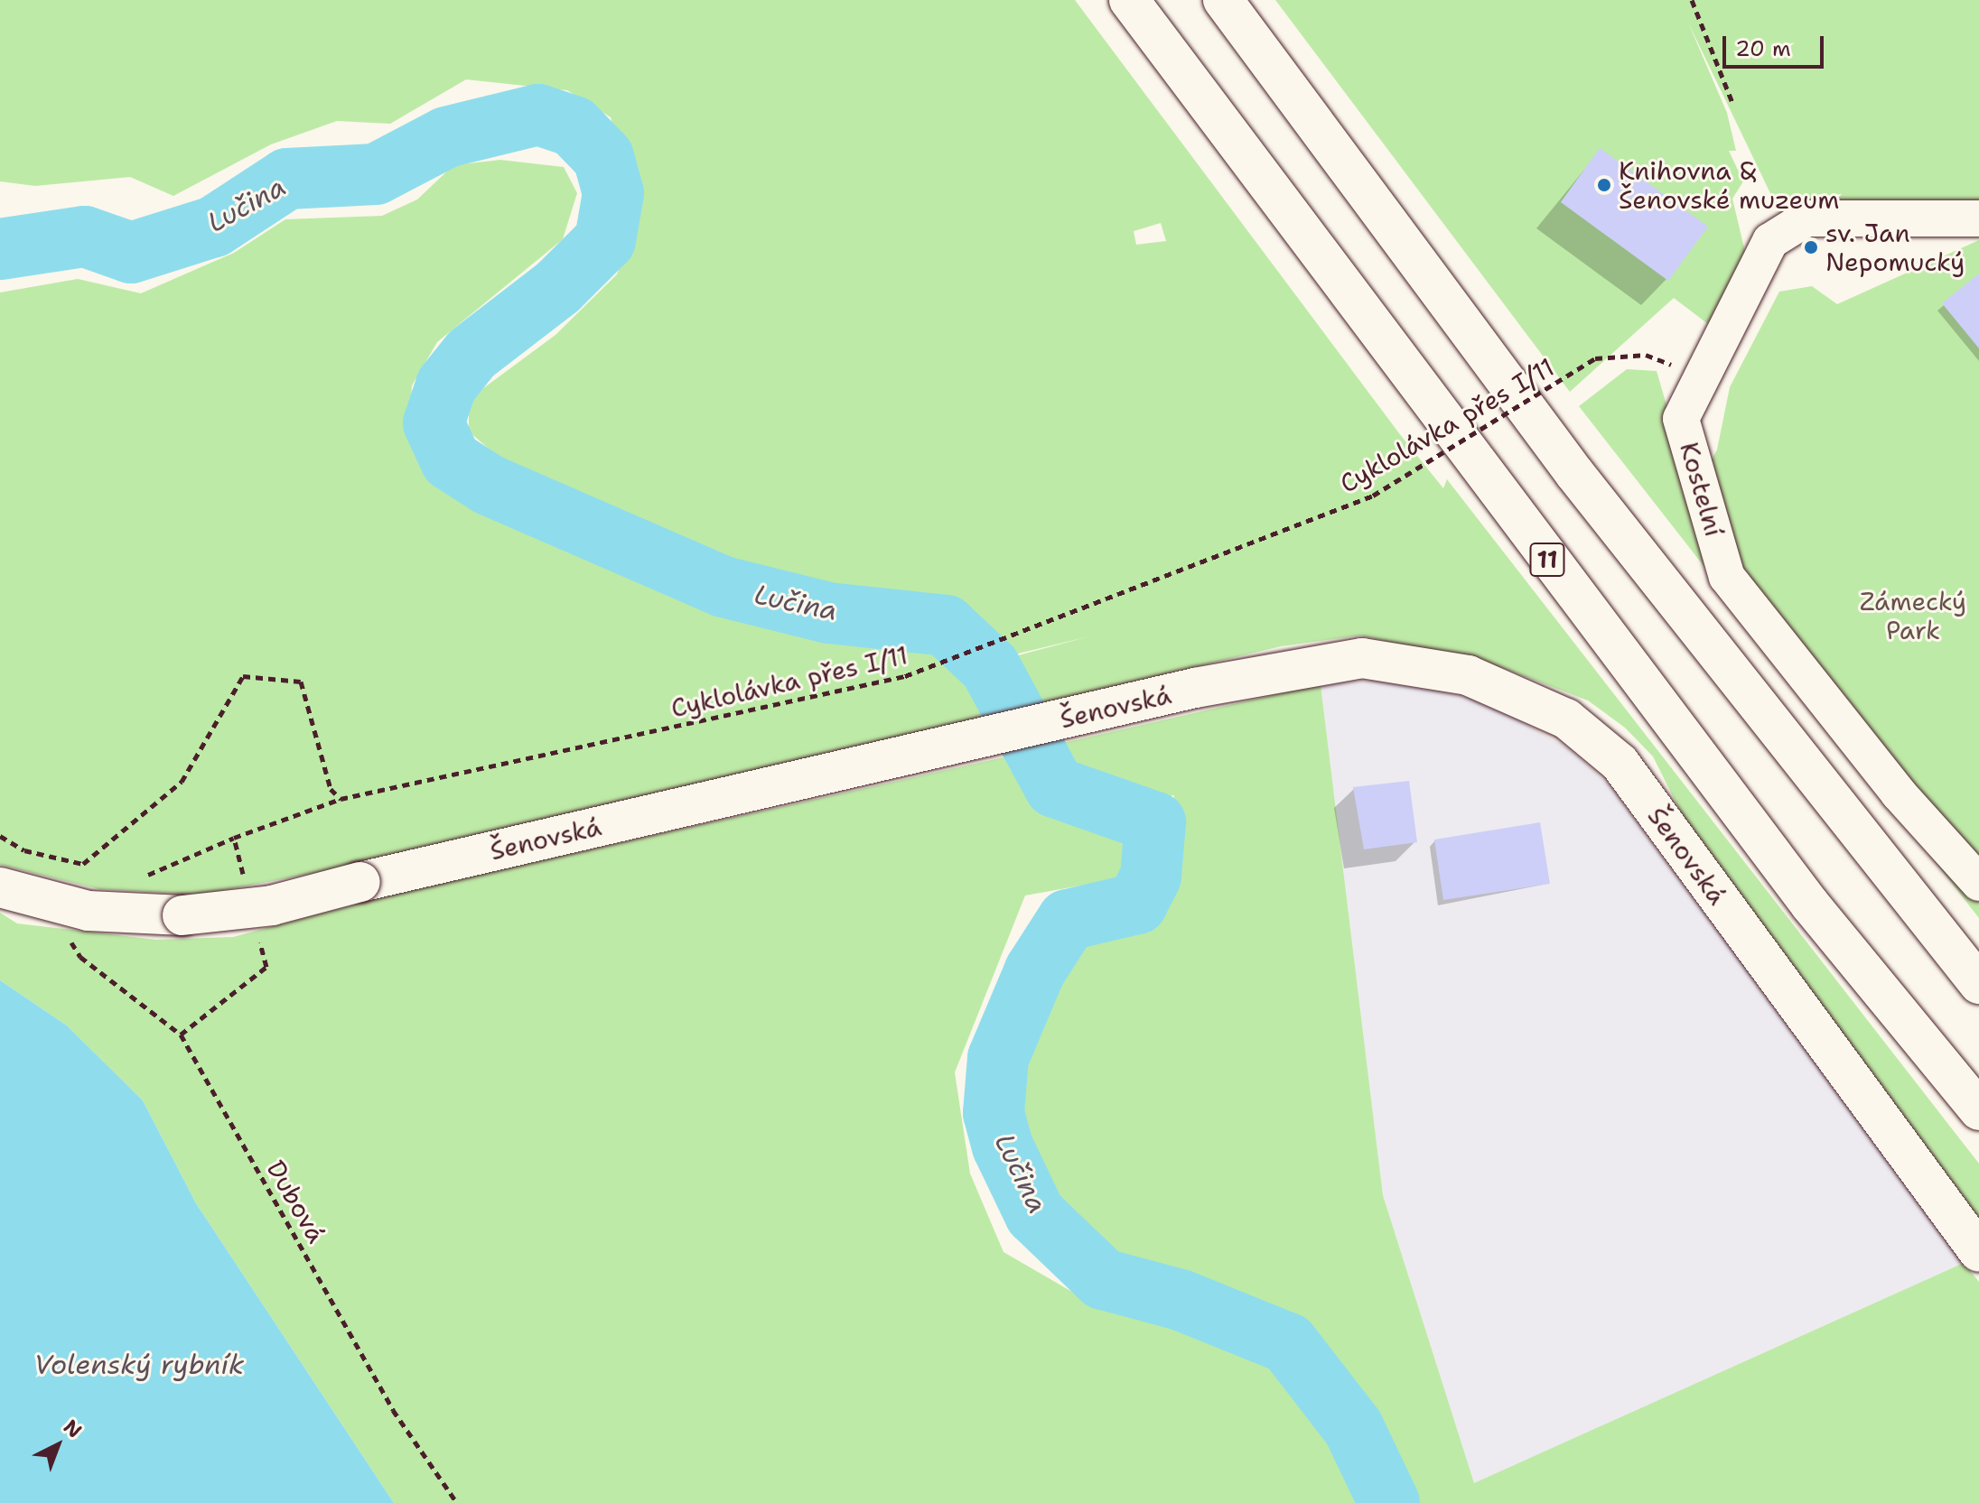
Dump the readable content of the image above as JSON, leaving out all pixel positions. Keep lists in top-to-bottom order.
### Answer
{
  "streets": {
    "main road": ["11", "Šenovská"],
    "street": ["Kostelní"],
    "path": ["Cyklolávka přes I/11", "Dubová"]
  },
  "crossings": [
    ["Cyklolávka přes I/11", "Kostelní"]
  ],
  "water": ["Lučina", "Volenský rybník"],
  "parks": ["Zámecký Park"],
  "places": ["Knihovna & Šenovské muzeum", "sv. Jan Nepomucký"],
  "scale_bar": "20 m",
  "north": "top right"
}
